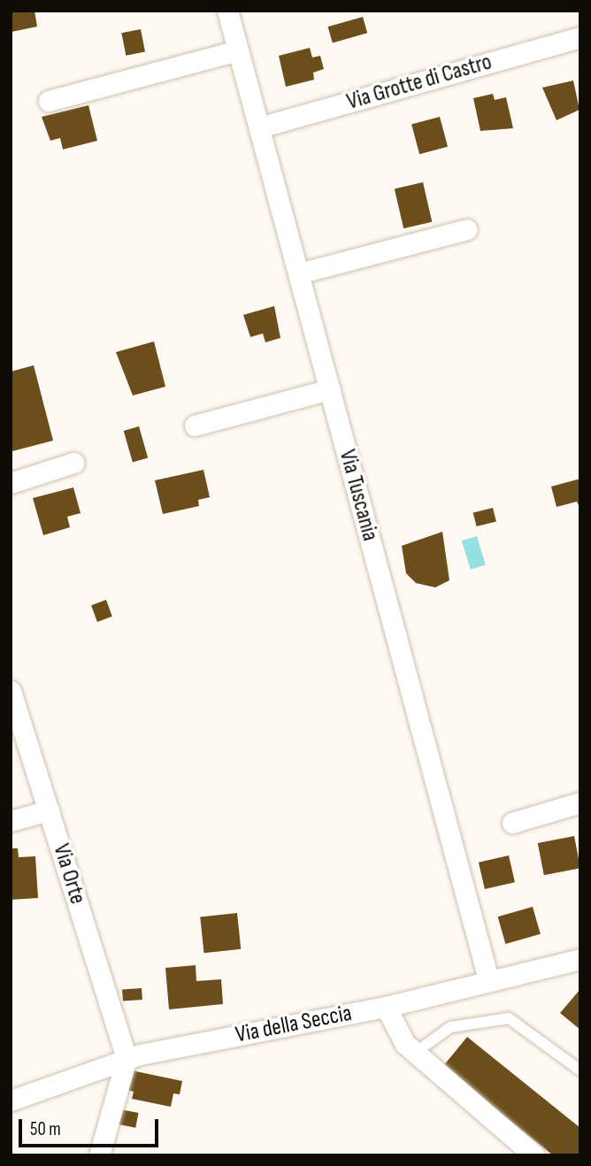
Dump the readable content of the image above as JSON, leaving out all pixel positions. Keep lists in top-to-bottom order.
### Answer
{
  "streets": {
    "street": [
      "Via Grotte di Castro",
      "Via Tuscania",
      "Via Orte",
      "Via della Seccia"
    ]
  },
  "crossings": [
    ["Via Grotte di Castro", "Via Tuscania"],
    ["Via Tuscania", "Via della Seccia"],
    ["Via Orte", "Via della Seccia"]
  ],
  "scale_bar": "50 m"
}
